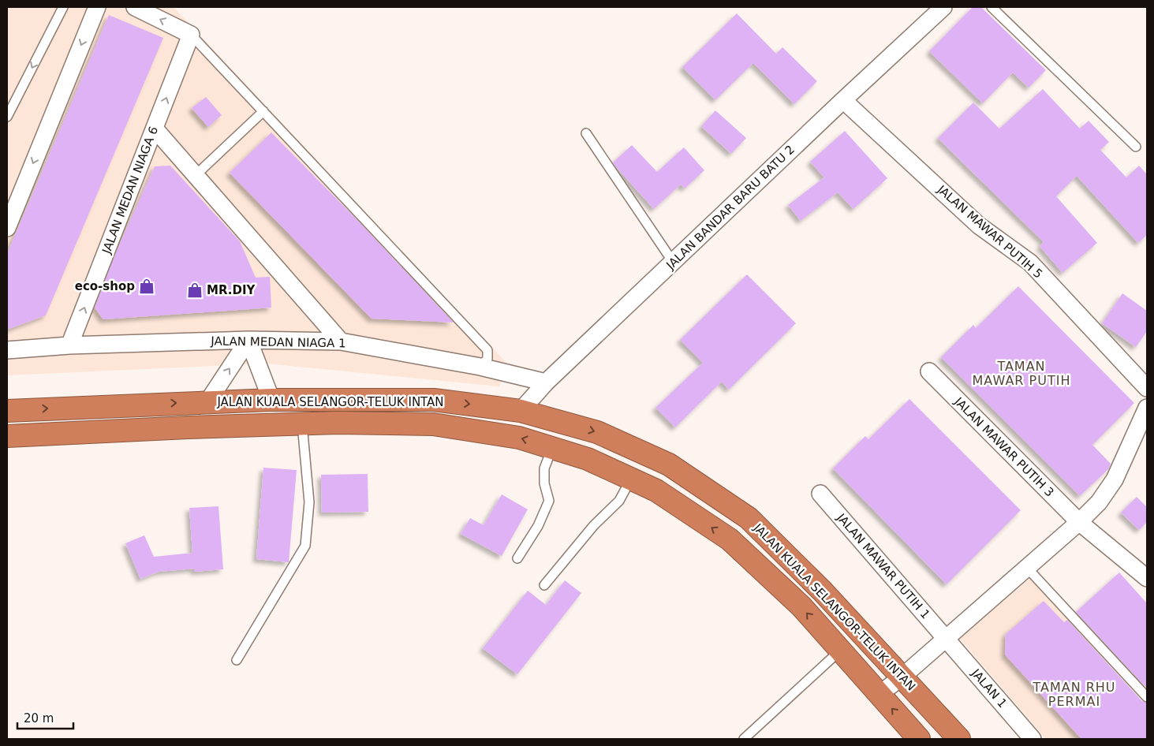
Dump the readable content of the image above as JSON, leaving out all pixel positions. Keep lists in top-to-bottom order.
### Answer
{
  "streets": {
    "highway": ["JALAN KUALA SELANGOR-TELUK INTAN"],
    "street": [
      "JALAN MEDAN NIAGA 6",
      "JALAN BANDAR BARU BATU 2",
      "JALAN MAWAR PUTIH 5",
      "JALAN MEDAN NIAGA 1",
      "JALAN MAWAR PUTIH 3",
      "JALAN MAWAR PUTIH 1",
      "JALAN 1"
    ]
  },
  "crossings": [
    ["JALAN MEDAN NIAGA 6", "JALAN MEDAN NIAGA 1"],
    ["JALAN BANDAR BARU BATU 2", "JALAN MAWAR PUTIH 5"],
    ["JALAN BANDAR BARU BATU 2", "JALAN MEDAN NIAGA 1"],
    ["JALAN BANDAR BARU BATU 2", "JALAN KUALA SELANGOR-TELUK INTAN"],
    ["JALAN MAWAR PUTIH 1", "JALAN 1"]
  ],
  "districts": ["TAMAN MAWAR PUTIH", "TAMAN RHU PERMAI"],
  "places": {
    "shop": ["eco-shop", "MR.DIY"]
  },
  "scale_bar": "20 m"
}
